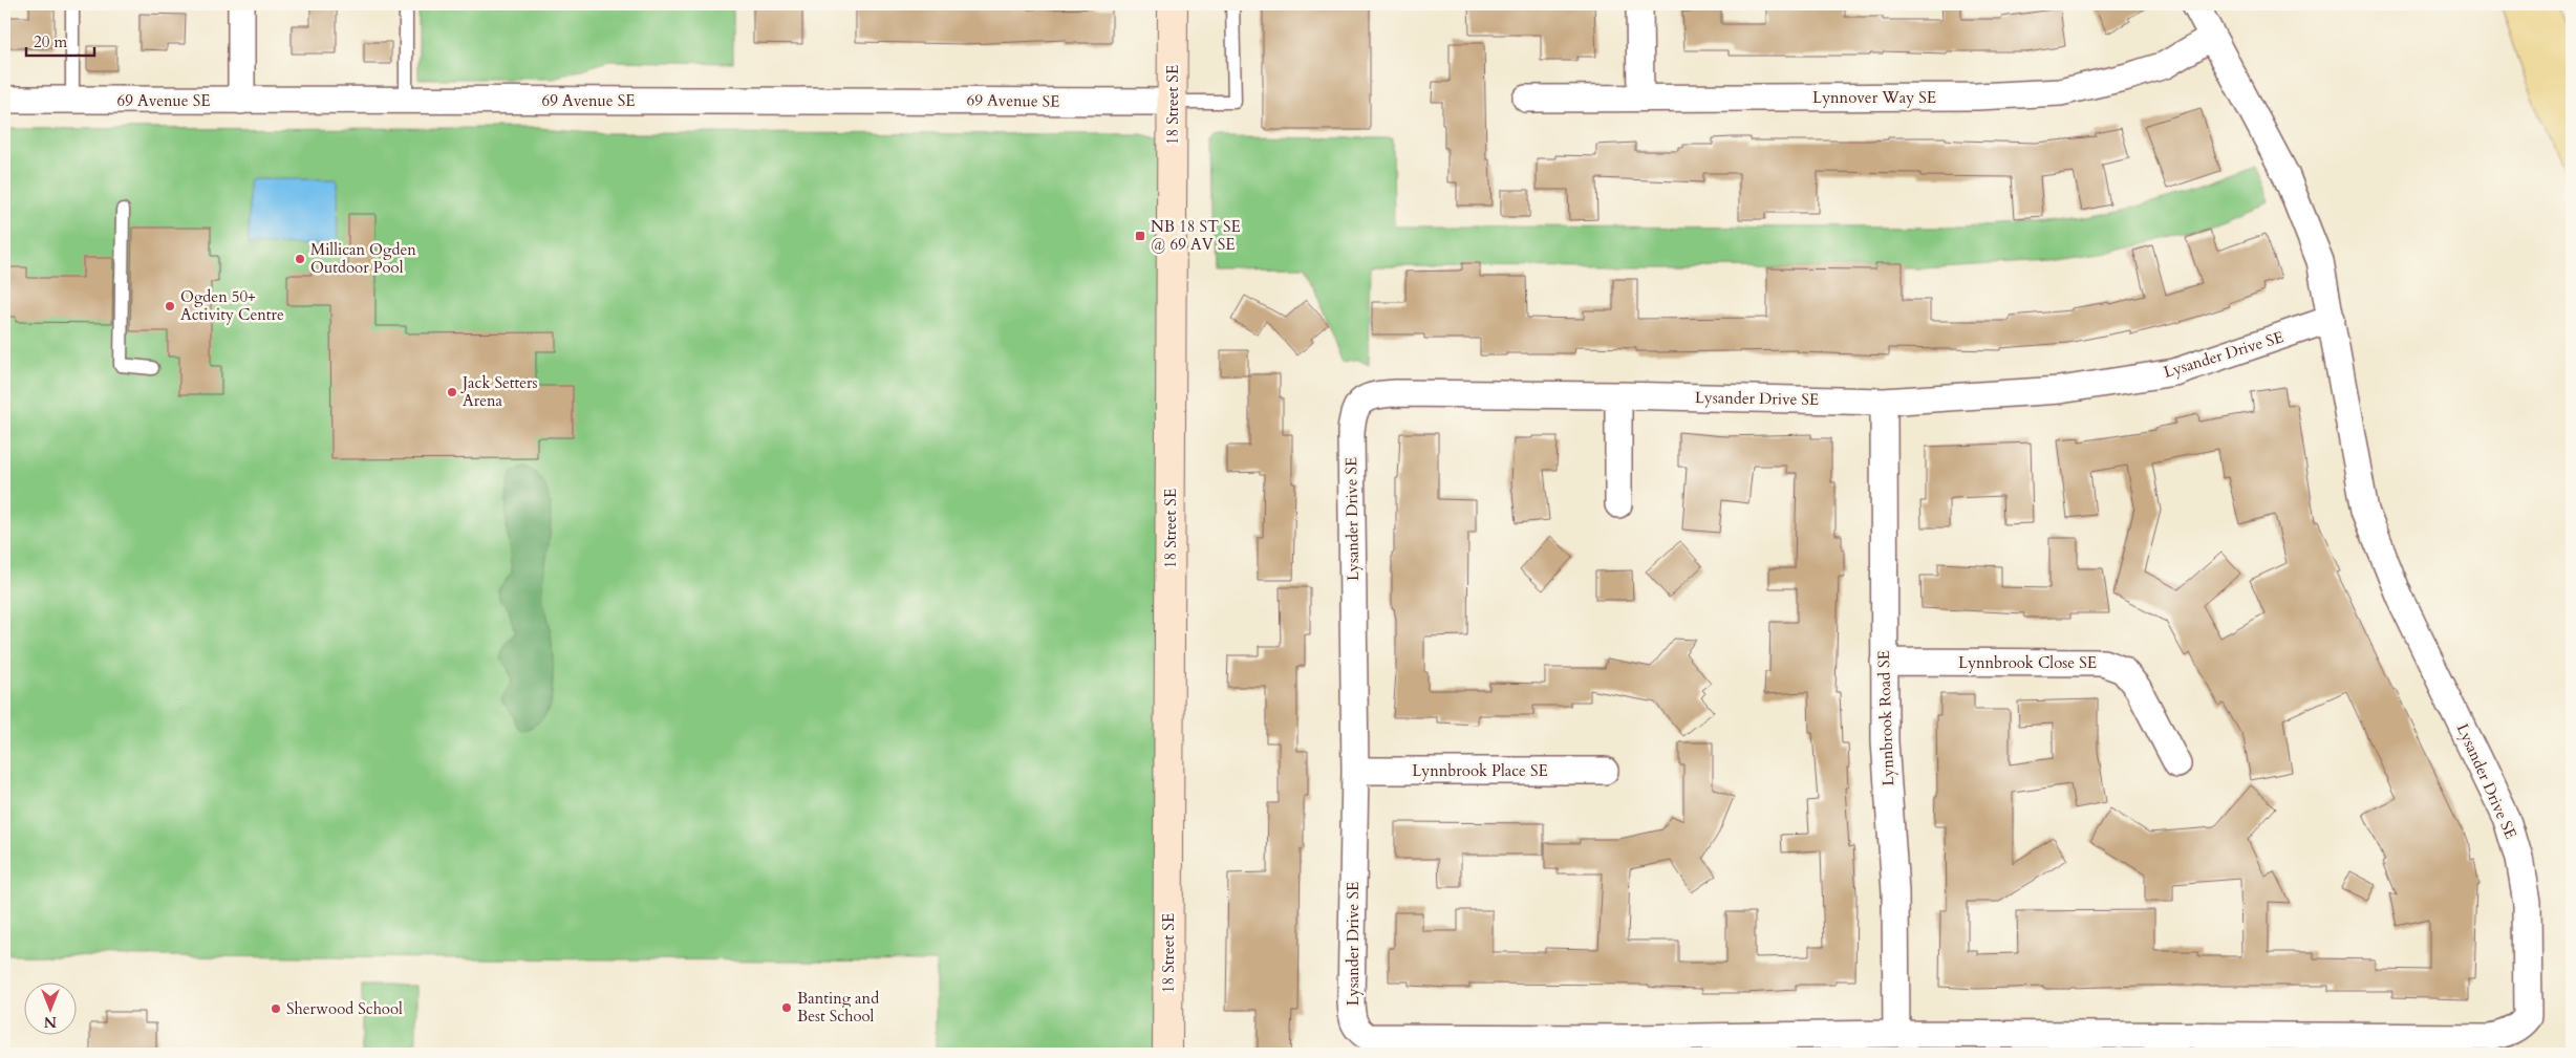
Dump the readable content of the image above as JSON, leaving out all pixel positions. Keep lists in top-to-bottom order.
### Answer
{
  "streets": {
    "street": [
      "Lynnover Way SE",
      "69 Avenue SE",
      "18 Street SE",
      "Lysander Drive SE",
      "Lynnbrook Close SE",
      "Lynnbrook Road SE",
      "Lynnbrook Place SE"
    ]
  },
  "crossings": [
    ["Lynnover Way SE", "Lysander Drive SE"],
    ["69 Avenue SE", "18 Street SE"],
    ["Lysander Drive SE", "Lynnbrook Road SE"],
    ["Lysander Drive SE", "Lynnbrook Place SE"],
    ["Lynnbrook Close SE", "Lynnbrook Road SE"]
  ],
  "places": {
    "transit": ["NB 18 ST SE @ 69 AV SE"],
    "other": [
      "Millican Ogden Outdoor Pool",
      "Ogden 50+ Activity Centre",
      "Jack Setters Arena",
      "Banting and Best School",
      "Sherwood School"
    ]
  },
  "scale_bar": "20 m",
  "north": "bottom"
}
